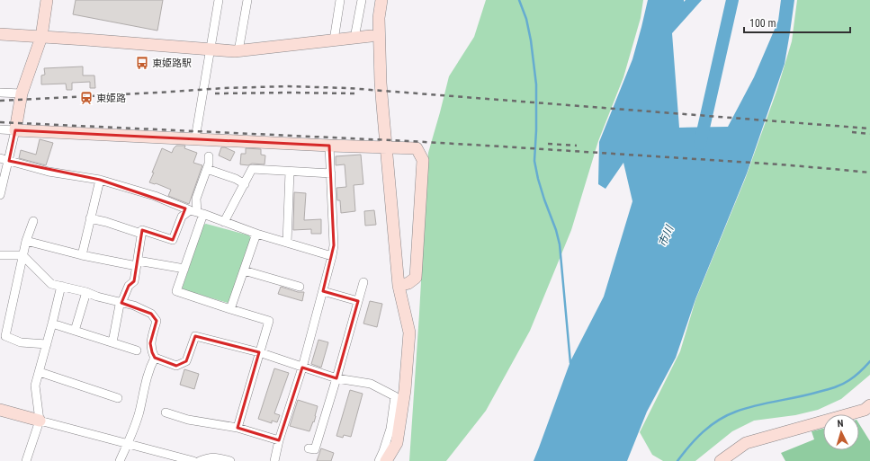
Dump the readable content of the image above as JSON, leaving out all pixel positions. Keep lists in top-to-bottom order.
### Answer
{
  "water": ["市川"],
  "places": {
    "bus stop": ["東姫路駅"],
    "station": ["東姫路"]
  },
  "scale_bar": "100 m",
  "north": "top"
}
